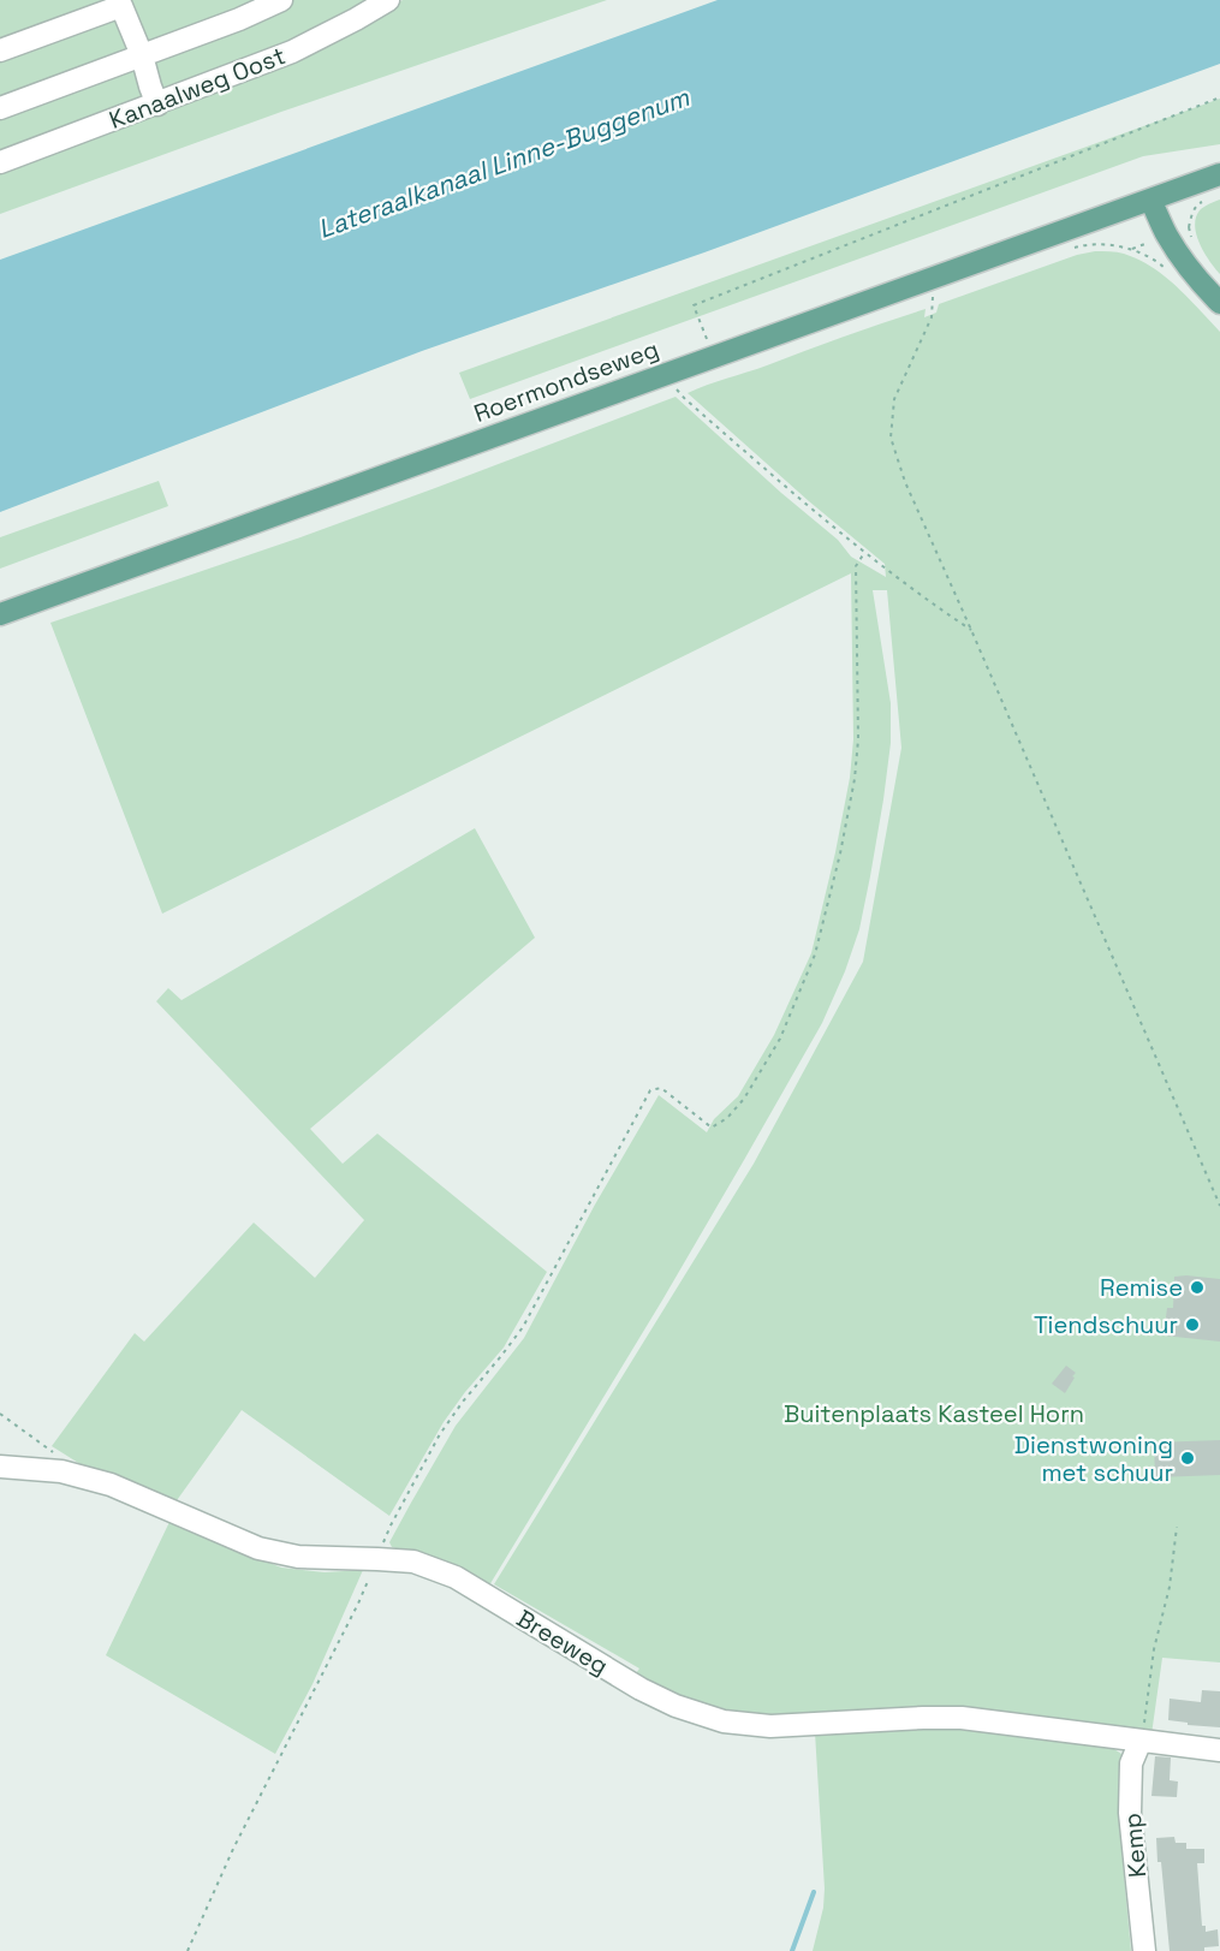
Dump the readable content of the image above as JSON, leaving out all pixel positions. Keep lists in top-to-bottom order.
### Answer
{
  "streets": {
    "main road": ["Roermondseweg"],
    "street": ["Kanaalweg Oost", "Breeweg", "Kemp"]
  },
  "crossings": [
    ["Breeweg", "Kemp"]
  ],
  "water": ["Lateraalkanaal Linne-Buggenum"],
  "parks": ["Buitenplaats Kasteel Horn"],
  "places": ["Remise", "Tiendschuur", "Dienstwoning met schuur"]
}
